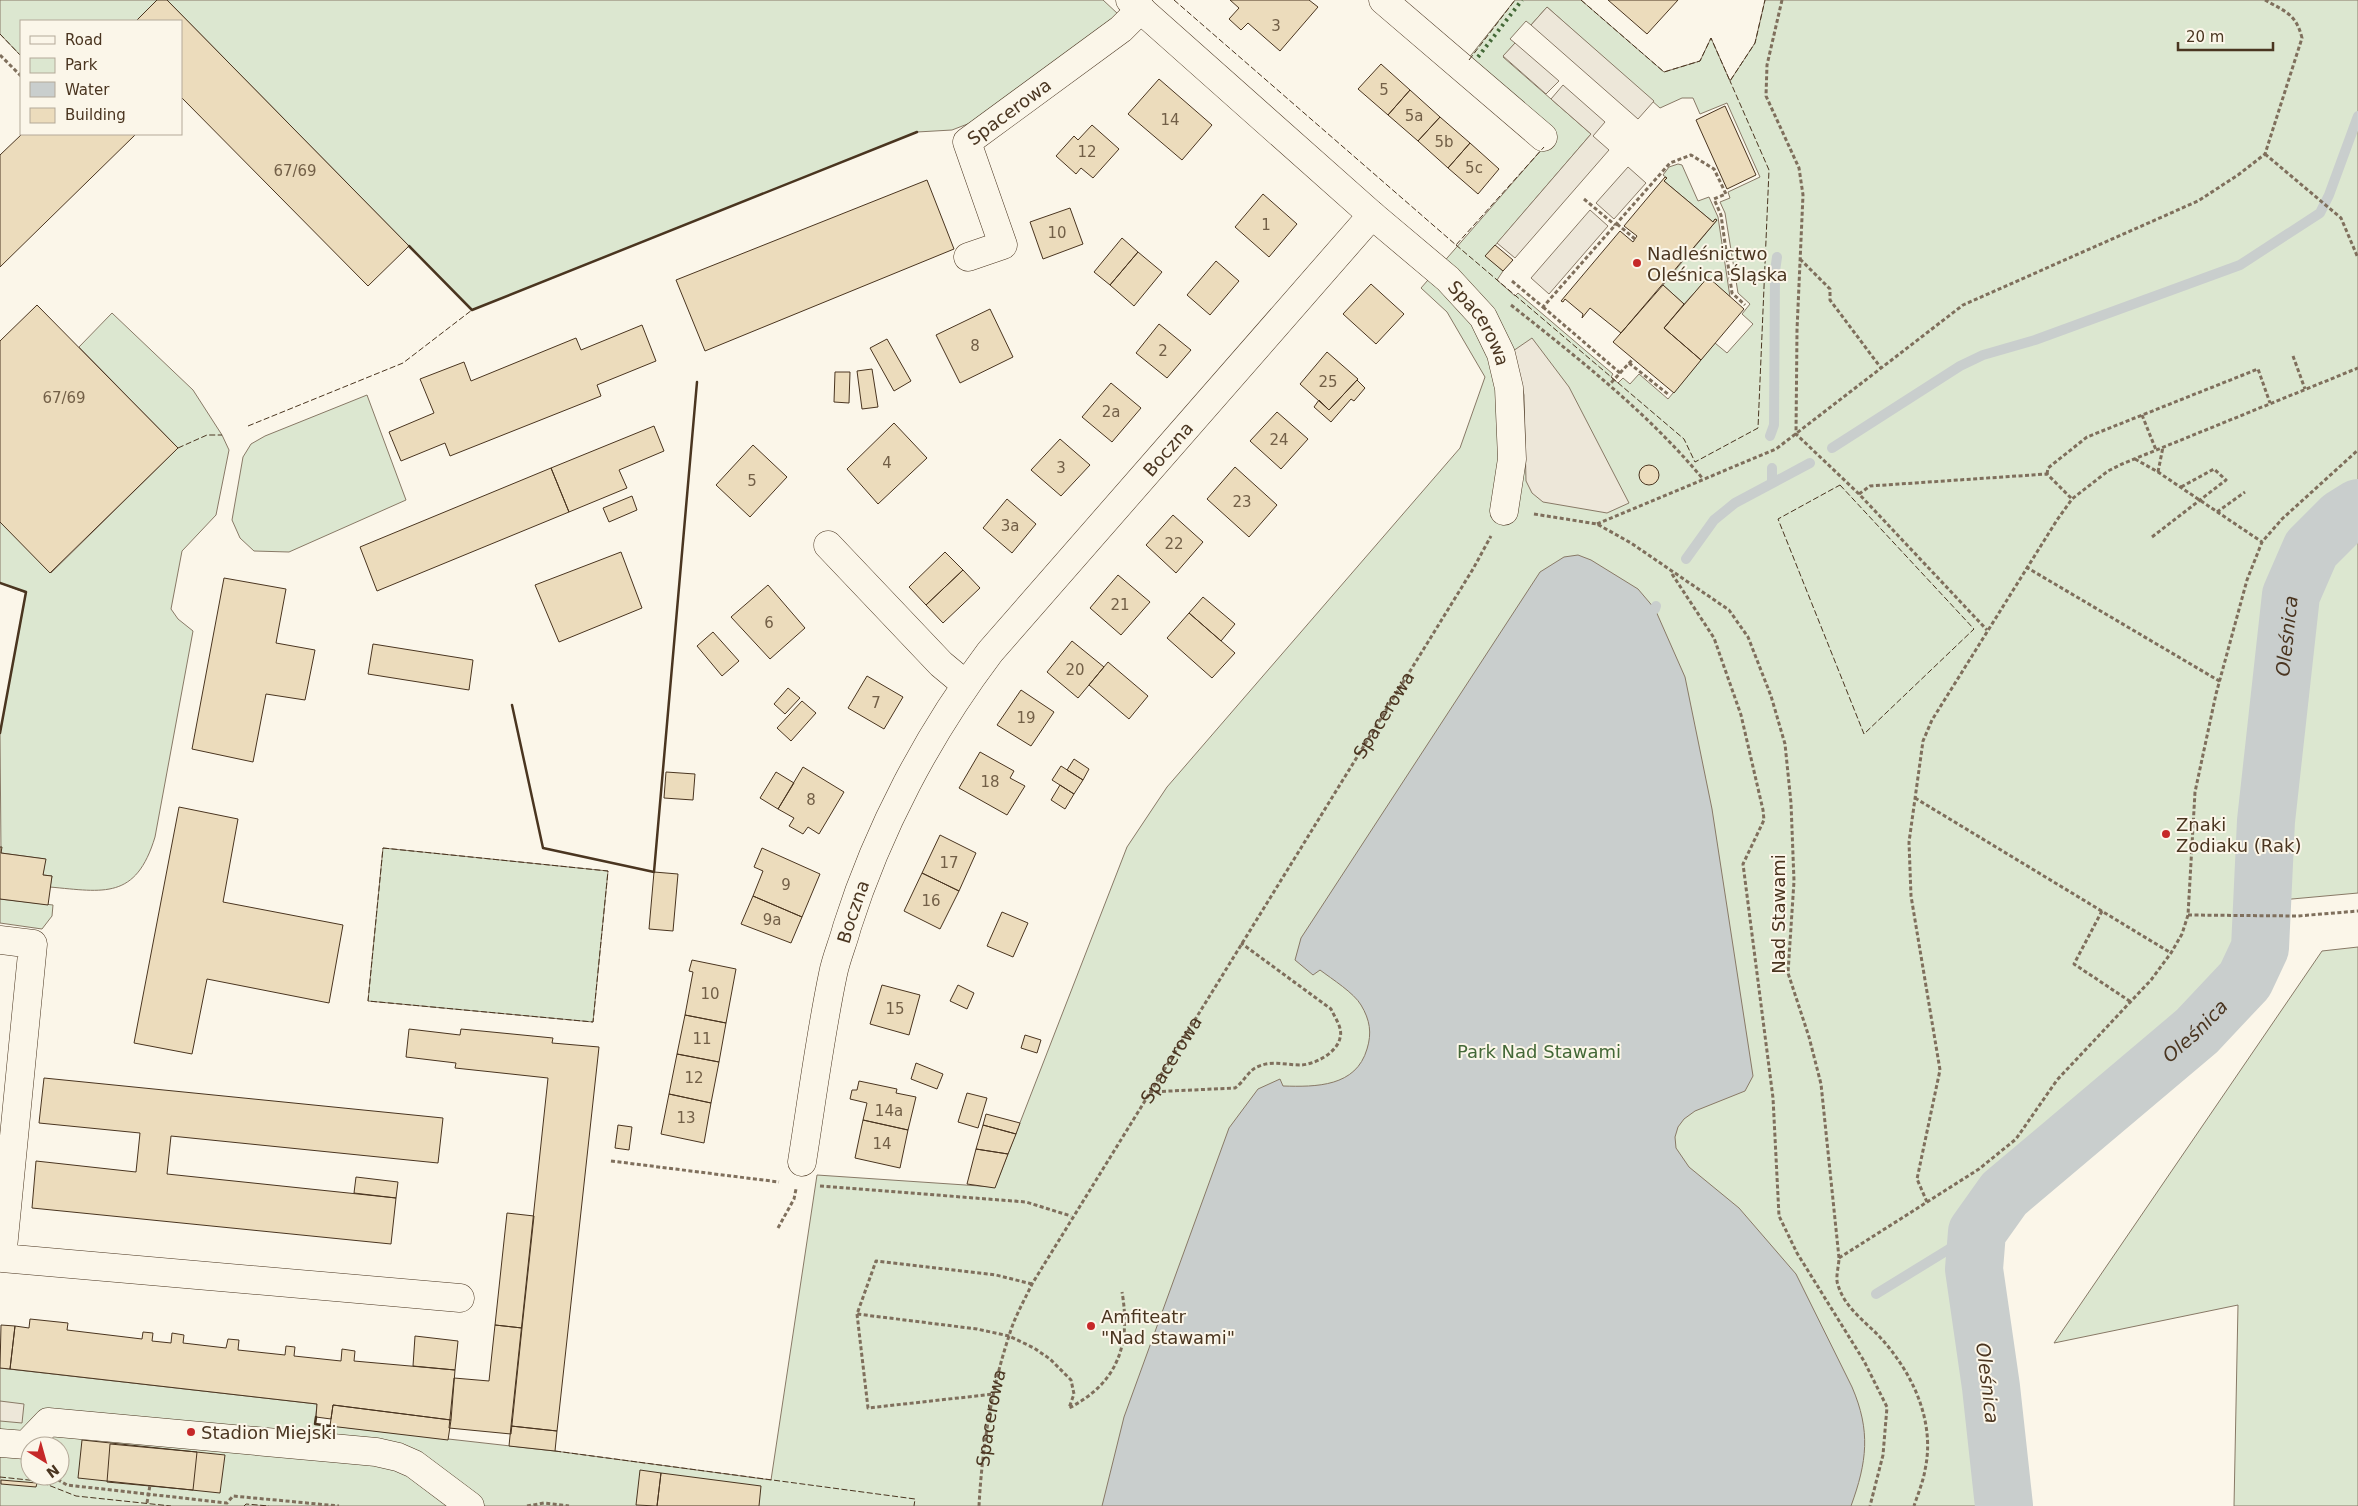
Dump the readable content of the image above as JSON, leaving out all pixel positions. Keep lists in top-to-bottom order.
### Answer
{
  "streets": {
    "street": ["Spacerowa", "Boczna"],
    "path": ["Nad Stawami"]
  },
  "crossings": [
    ["Spacerowa", "Boczna"],
    ["Spacerowa", "Nad Stawami"]
  ],
  "water": ["Oleśnica"],
  "parks": ["Park Nad Stawami"],
  "places": [
    "Nadleśnictwo Oleśnica Śląska",
    "Znaki Zodiaku (Rak)",
    "Amfiteatr \"Nad stawami\"",
    "Stadion Miejski"
  ],
  "house_numbers": [
    "3",
    "5",
    "5a",
    "14",
    "5b",
    "12",
    "5c",
    "67/69",
    "1",
    "10",
    "8",
    "2",
    "25",
    "67/69",
    "2a",
    "24",
    "4",
    "3",
    "5",
    "23",
    "3a",
    "22",
    "21",
    "6",
    "20",
    "7",
    "19",
    "18",
    "8",
    "17",
    "9",
    "16",
    "9a",
    "10",
    "15",
    "11",
    "12",
    "14a",
    "13",
    "14"
  ],
  "legend": [
    "Road",
    "Park",
    "Water",
    "Building"
  ],
  "scale_bar": "20 m",
  "north": "bottom right"
}
